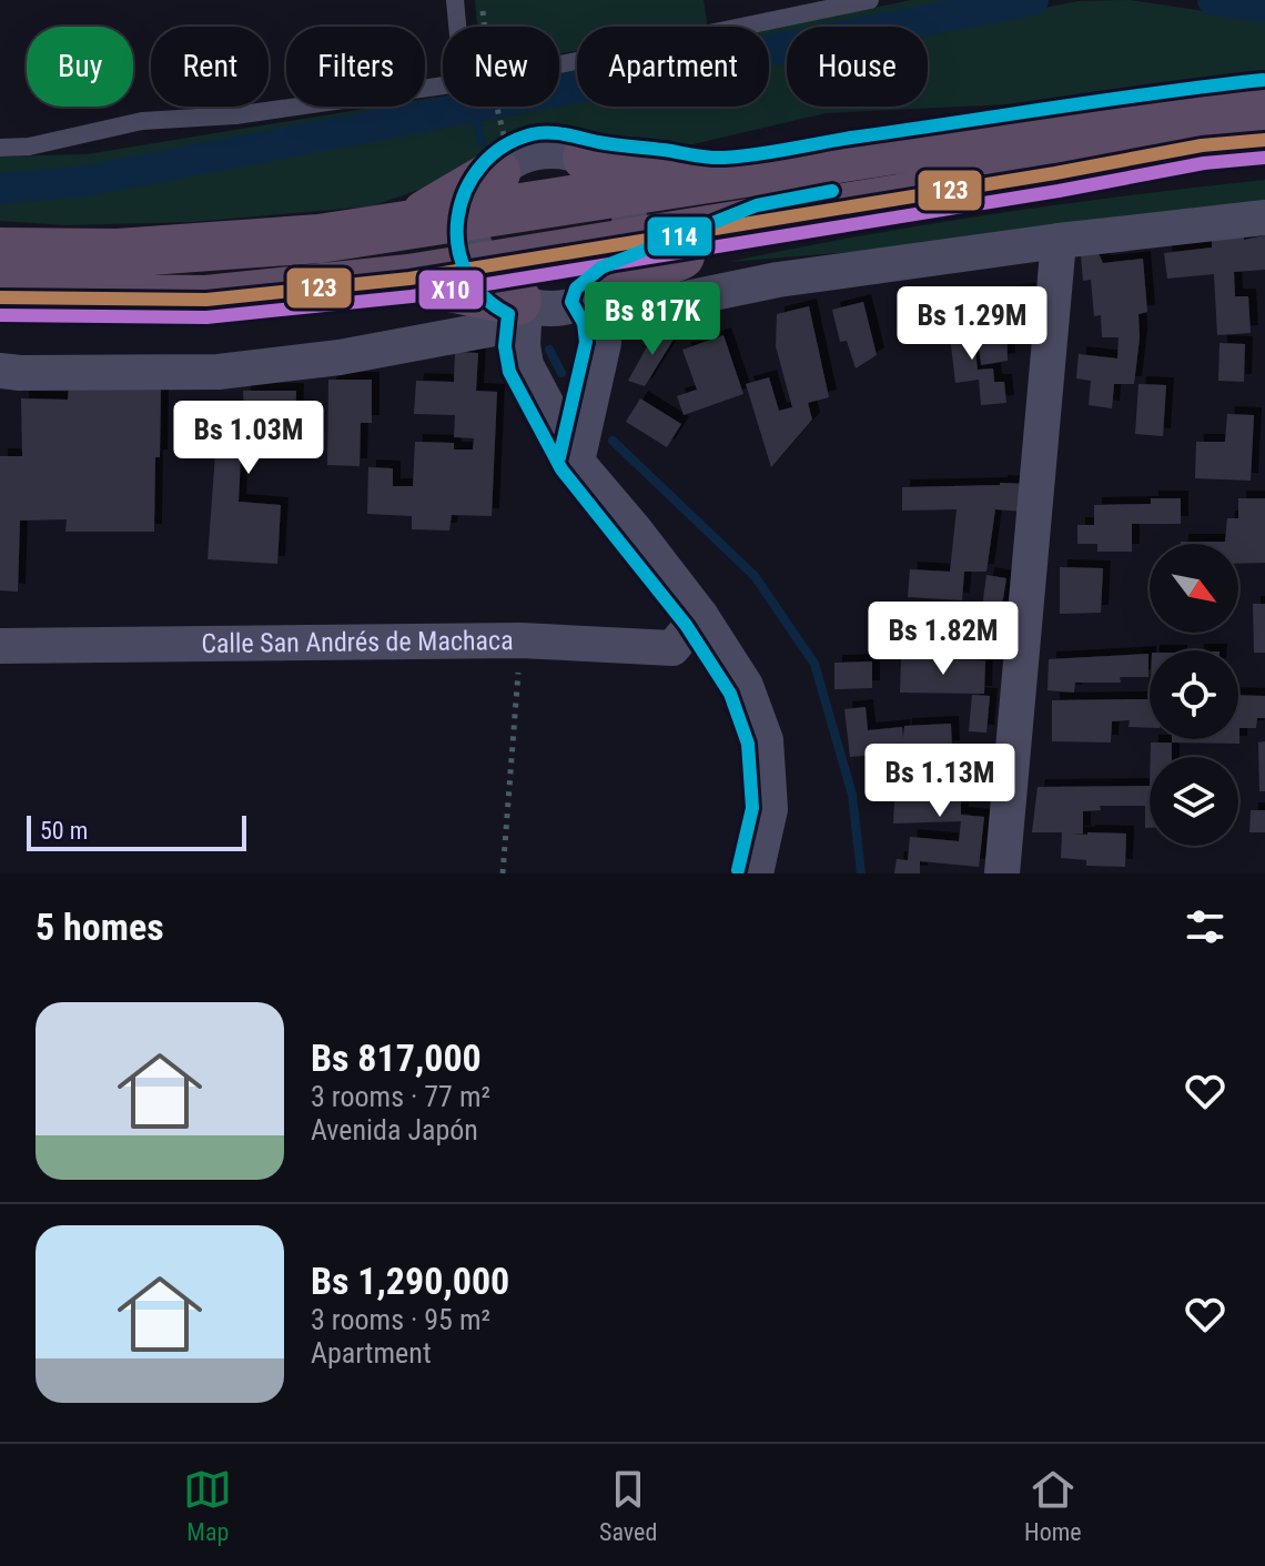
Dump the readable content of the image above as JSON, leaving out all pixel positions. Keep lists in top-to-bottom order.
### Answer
{
  "streets": {
    "street": ["Calle San Andrés de Machaca"]
  },
  "lines": ["transit line 114", "transit line 123", "transit line X10"],
  "scale_bar": "50 m",
  "north": "bottom right",
  "page": {
    "chip": [
      "Buy",
      "Rent",
      "Filters",
      "New",
      "Apartment",
      "House"
    ],
    "price": [
      "Bs 817K",
      "Bs 1.29M",
      "Bs 1.03M",
      "Bs 1.82M",
      "Bs 1.13M"
    ],
    "scale": "50 m",
    "heading": "5 homes",
    "list": [
      {
        "name": "Bs 817,000",
        "note": "3 rooms · 77 m² · Avenida Japón"
      },
      {
        "name": "Bs 1,290,000",
        "note": "3 rooms · 95 m² · Apartment"
      }
    ],
    "tabs": ["Map", "Saved", "Home"]
  }
}
